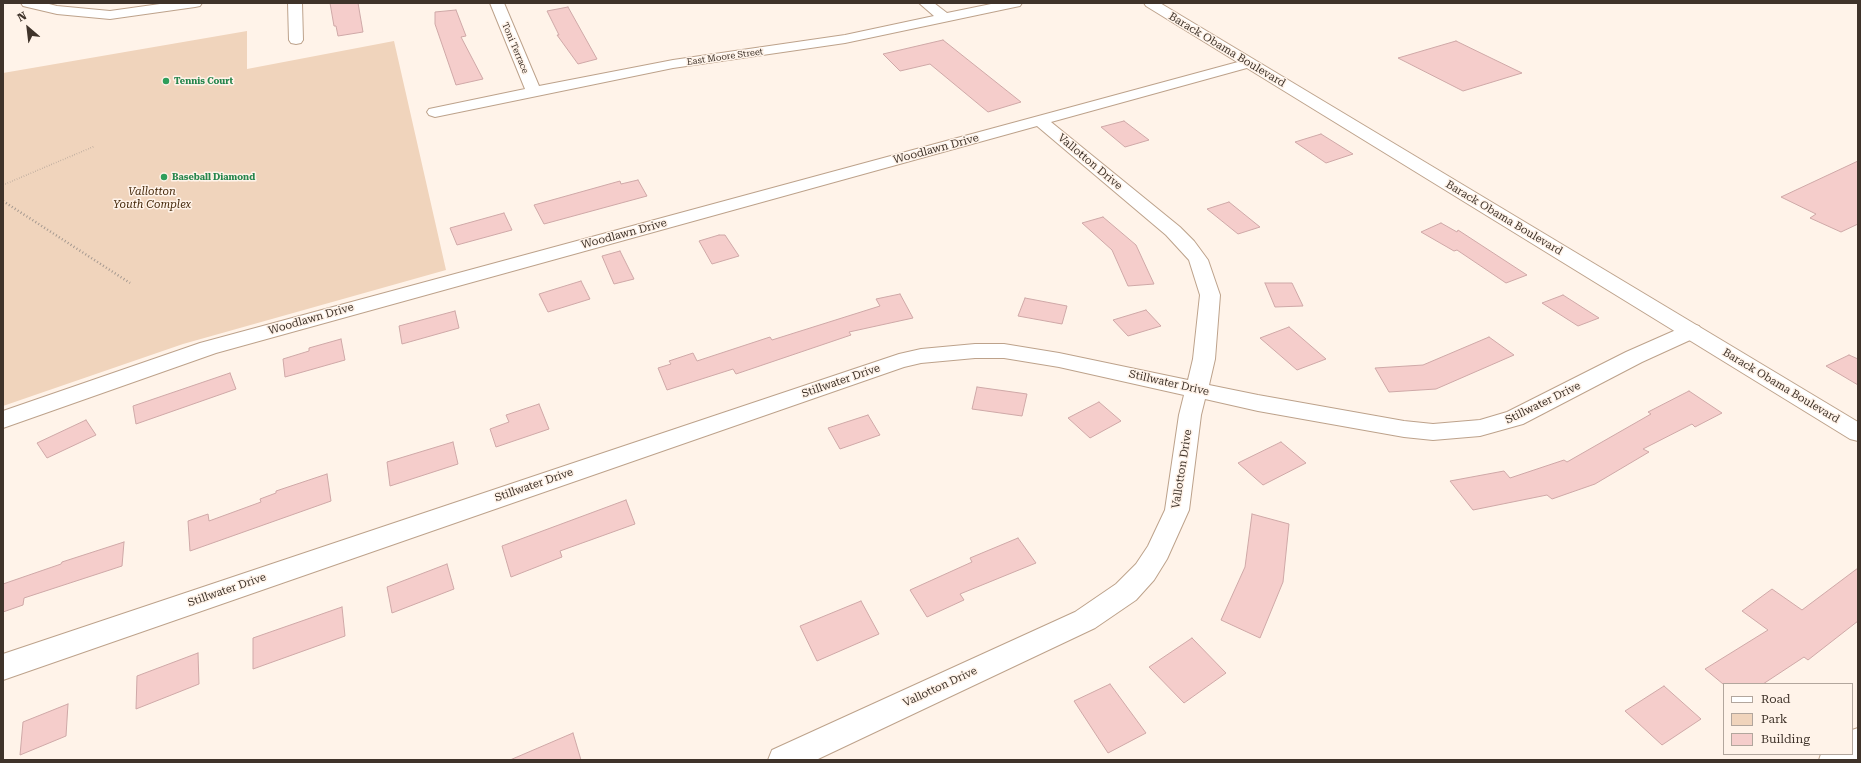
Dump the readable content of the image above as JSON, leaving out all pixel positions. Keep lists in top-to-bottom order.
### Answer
{
  "streets": {
    "street": [
      "Toni Terrace",
      "Barack Obama Boulevard",
      "East Moore Street",
      "Woodlawn Drive",
      "Vallotton Drive",
      "Stillwater Drive"
    ]
  },
  "crossings": [
    ["Toni Terrace", "East Moore Street"],
    ["Barack Obama Boulevard", "Woodlawn Drive"],
    ["Barack Obama Boulevard", "Stillwater Drive"],
    ["Woodlawn Drive", "Vallotton Drive"],
    ["Vallotton Drive", "Stillwater Drive"]
  ],
  "parks": ["Vallotton Youth Complex"],
  "places": ["Tennis Court", "Baseball Diamond"],
  "legend": ["Road", "Park", "Building"],
  "north": "top left"
}
